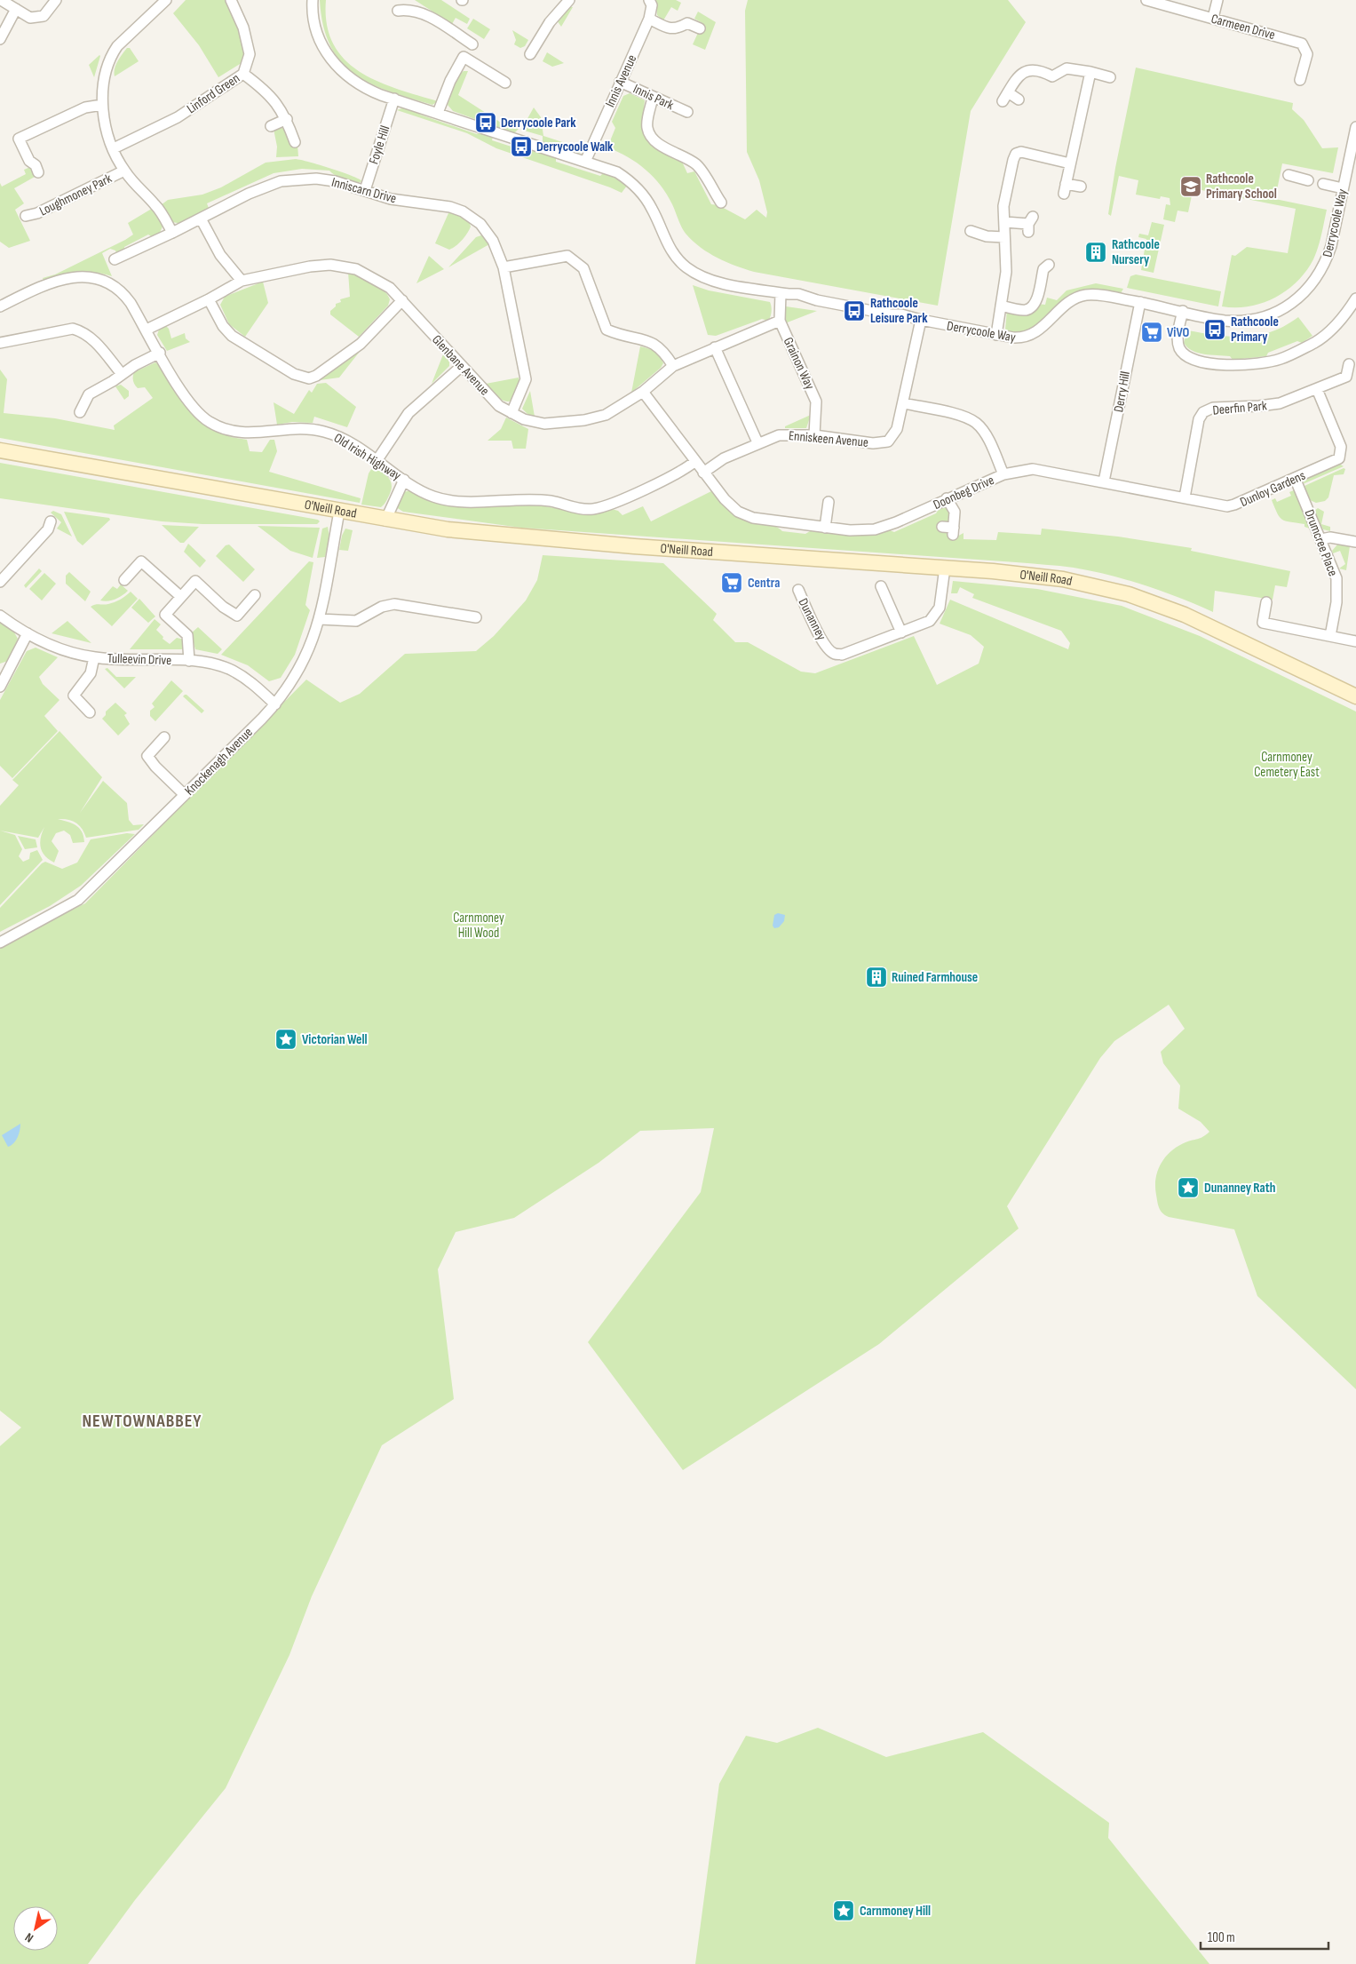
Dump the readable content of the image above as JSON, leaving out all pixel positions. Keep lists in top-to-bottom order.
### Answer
{
  "streets": {
    "main road": ["O'Neill Road"],
    "street": [
      "Carmeen Drive",
      "Innis Avenue",
      "Linford Green",
      "Innis Park",
      "Foyle Hill",
      "Inniscarn Drive",
      "Loughmoney Park",
      "Derrycoole Way",
      "Grainon Way",
      "Glenbane Avenue",
      "Derry Hill",
      "Deerfin Park",
      "Enniskeen Avenue",
      "Old Irish Highway",
      "Dunloy Gardens",
      "Doonbeg Drive",
      "Drumcree Place",
      "Dunanney",
      "Tulleevin Drive",
      "Knockenagh Avenue"
    ]
  },
  "crossings": [
    ["Innis Avenue", "Innis Park"],
    ["Innis Avenue", "Derrycoole Way"],
    ["Foyle Hill", "Inniscarn Drive"],
    ["Foyle Hill", "Derrycoole Way"],
    ["Inniscarn Drive", "Glenbane Avenue"],
    ["Derrycoole Way", "Grainon Way"],
    ["Derrycoole Way", "Derry Hill"],
    ["Derrycoole Way", "Enniskeen Avenue"],
    ["Grainon Way", "Glenbane Avenue"],
    ["Grainon Way", "Enniskeen Avenue"],
    ["Glenbane Avenue", "Old Irish Highway"],
    ["Glenbane Avenue", "Doonbeg Drive"],
    ["Derry Hill", "Dunloy Gardens"],
    ["Derry Hill", "Doonbeg Drive"],
    ["Deerfin Park", "Dunloy Gardens"],
    ["Enniskeen Avenue", "Doonbeg Drive"],
    ["Old Irish Highway", "Doonbeg Drive"],
    ["Dunloy Gardens", "Doonbeg Drive"],
    ["Dunloy Gardens", "Drumcree Place"],
    ["O'Neill Road", "Dunanney"],
    ["O'Neill Road", "Knockenagh Avenue"],
    ["Tulleevin Drive", "Knockenagh Avenue"]
  ],
  "districts": ["NEWTOWNABBEY"],
  "parks": ["Carnmoney Cemetery East", "Carnmoney Hill Wood"],
  "places": {
    "bus stop": [
      "Derrycoole Park",
      "Derrycoole Walk",
      "Rathcoole Leisure Park",
      "Rathcoole Primary"
    ],
    "school or university": ["Rathcoole Primary School"],
    "building": ["Rathcoole Nursery", "Ruined Farmhouse"],
    "supermarket": ["ViVO", "Centra"],
    "place": ["Victorian Well", "Dunanney Rath", "Carnmoney Hill"]
  },
  "scale_bar": "100 m",
  "north": "bottom left"
}
